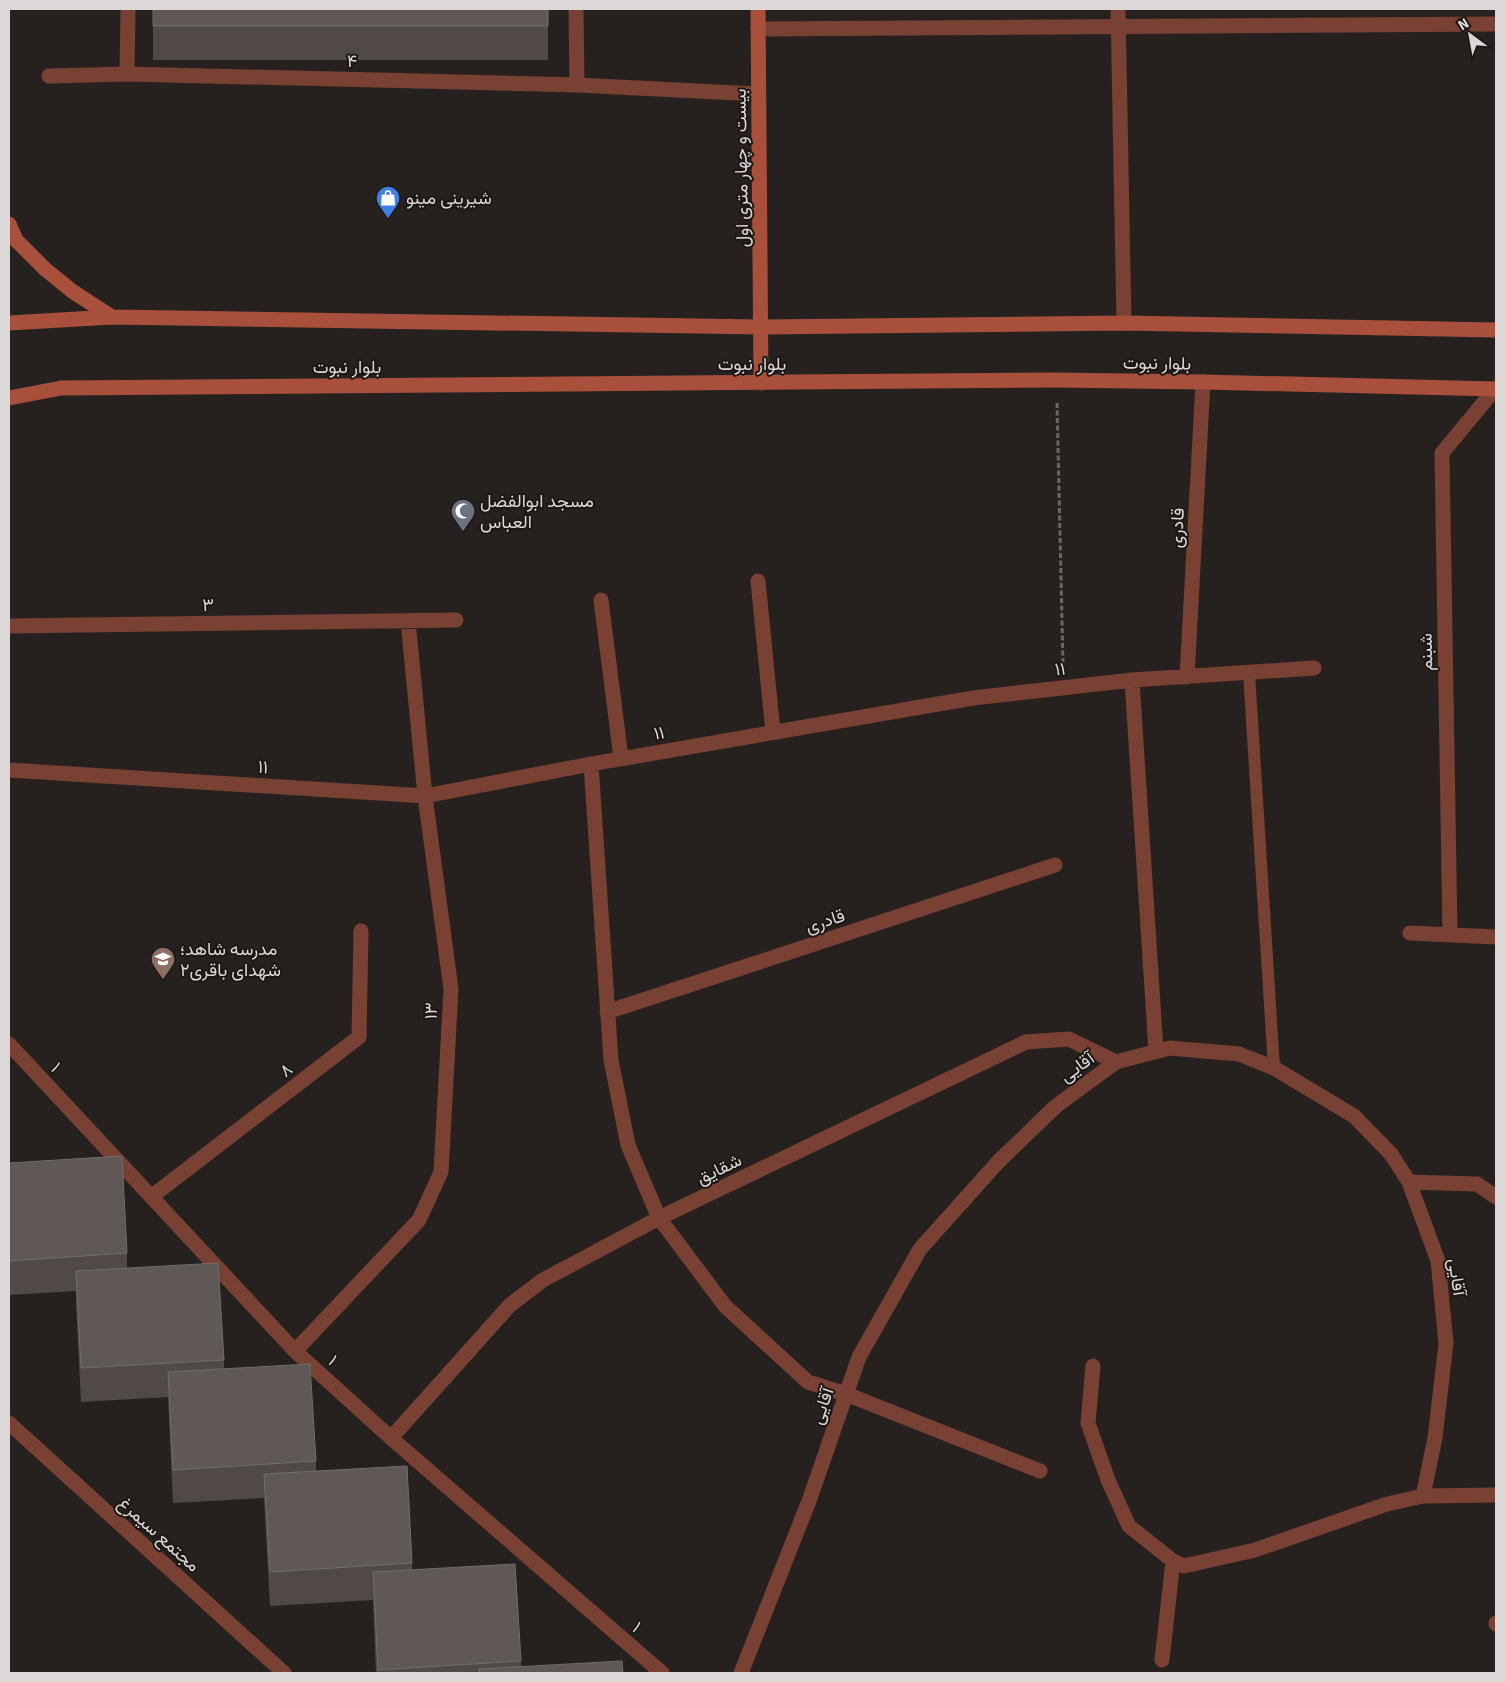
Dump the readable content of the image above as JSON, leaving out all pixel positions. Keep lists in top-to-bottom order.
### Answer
{
  "streets": {
    "main road": ["بیست و چهار متری اول", "بلوار نبوت"],
    "street": [
      "۴",
      "قادری",
      "۳",
      "شبنم",
      "۱۱",
      "۱۳",
      "۱",
      "آقایی",
      "۸",
      "شقایق",
      "مجتمع سیمرغ"
    ]
  },
  "crossings": [
    ["۴", "بیست و چهار متری اول"],
    ["بیست و چهار متری اول", "بلوار نبوت"],
    ["بلوار نبوت", "قادری"],
    ["بلوار نبوت", "شبنم"],
    ["قادری", "۱۱"],
    ["۳", "۱۳"],
    ["۱۱", "۱۳"],
    ["۱۳", "۱"],
    ["۱", "۸"],
    ["۱", "شقایق"],
    ["آقایی", "شقایق"]
  ],
  "places": {
    "shop": ["شیرینی مینو"],
    "mosque": ["مسجد ابوالفضل العباس"],
    "school or university": ["مدرسه شاهد؛ شهدای باقری۲"]
  },
  "north": "top left"
}
